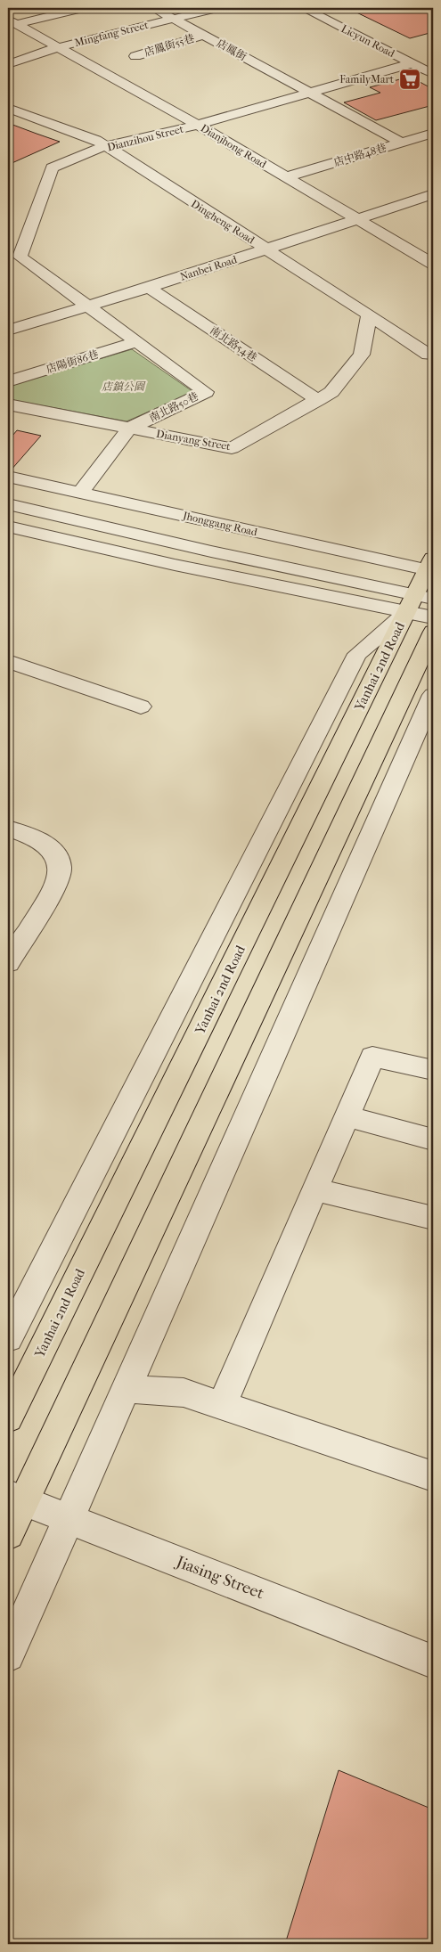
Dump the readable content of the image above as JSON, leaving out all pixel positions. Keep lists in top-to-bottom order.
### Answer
{
  "streets": {
    "main road": ["Yanhai 2nd Road"],
    "street": [
      "Mingfang Street",
      "Licyun Road",
      "店鳳街55巷",
      "店鳳街",
      "Dianzihou Street",
      "Dianjhong Road",
      "店中路48巷",
      "Dingheng Road",
      "Nanbei Road",
      "南北路54巷",
      "店陽街86巷",
      "南北路50巷",
      "Dianyang Street",
      "Jhonggang Road",
      "Jiasing Street"
    ]
  },
  "crossings": [
    ["Mingfang Street", "店鳳街"],
    ["Mingfang Street", "Dianjhong Road"],
    ["Licyun Road", "Dianzihou Street"],
    ["店鳳街55巷", "店鳳街"],
    ["店鳳街", "Dianzihou Street"],
    ["店鳳街", "店中路48巷"],
    ["Dianzihou Street", "Dianjhong Road"],
    ["Dianzihou Street", "Dingheng Road"],
    ["Dianzihou Street", "Nanbei Road"],
    ["Dianzihou Street", "南北路50巷"],
    ["Dianjhong Road", "店中路48巷"],
    ["Dianjhong Road", "Nanbei Road"],
    ["Dingheng Road", "Nanbei Road"],
    ["Dingheng Road", "Dianyang Street"],
    ["Nanbei Road", "南北路54巷"],
    ["Nanbei Road", "南北路50巷"],
    ["南北路54巷", "Dianyang Street"],
    ["店陽街86巷", "南北路50巷"],
    ["南北路50巷", "Dianyang Street"],
    ["南北路50巷", "Jhonggang Road"]
  ],
  "parks": ["店鎮公園"],
  "places": {
    "supermarket": ["FamilyMart"]
  }
}
